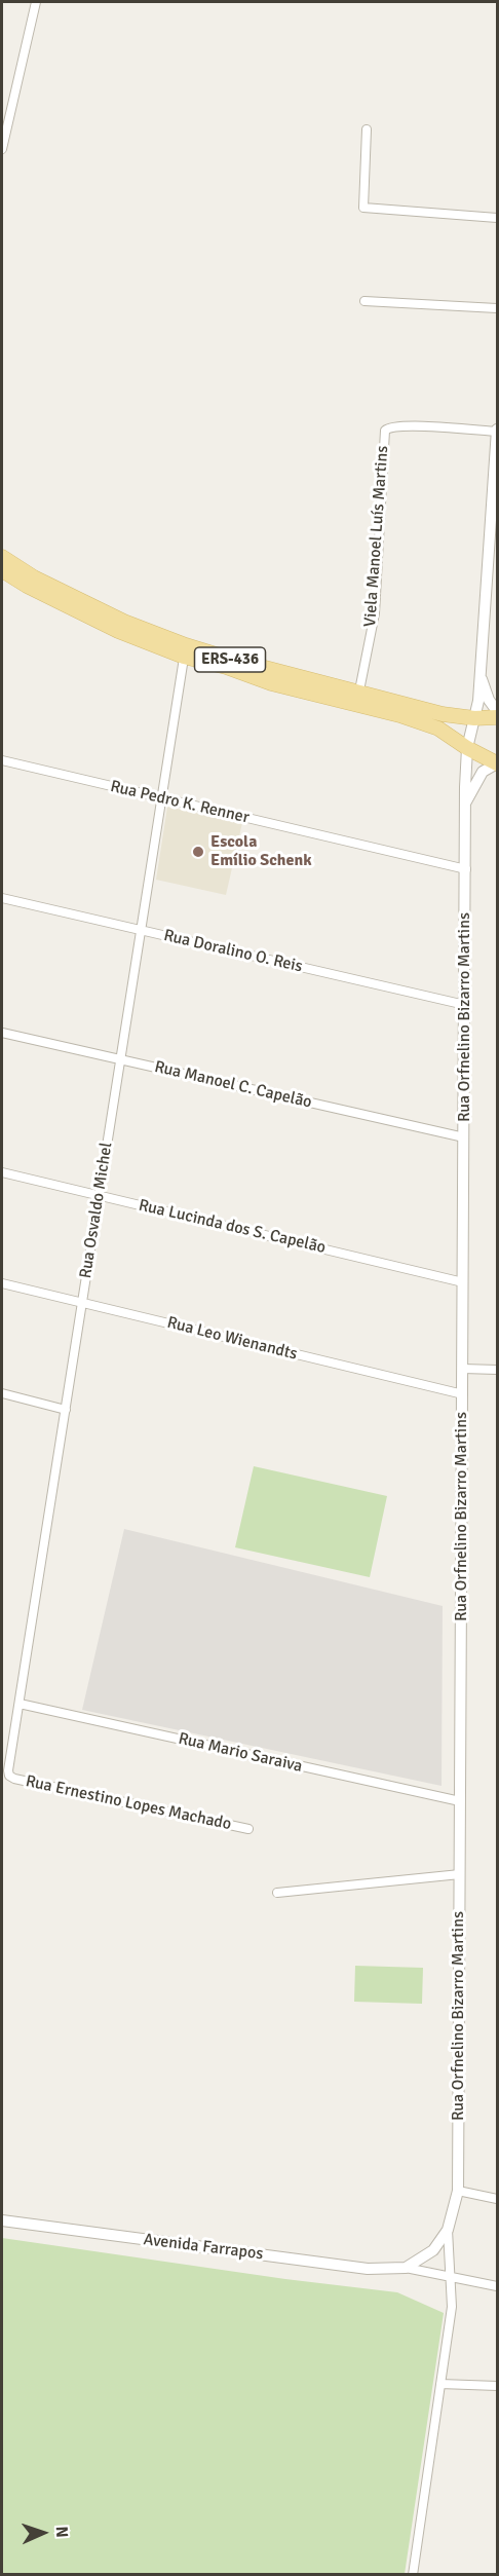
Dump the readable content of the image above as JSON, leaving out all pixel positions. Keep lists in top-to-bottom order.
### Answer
{
  "streets": {
    "main road": ["ERS-436"],
    "street": [
      "Viela Manoel Luís Martins",
      "Rua Pedro K. Renner",
      "Rua Doralino O. Reis",
      "Rua Orfnelino Bizarro Martins",
      "Rua Manoel C. Capelão",
      "Rua Osvaldo Michel",
      "Rua Lucinda dos S. Capelão",
      "Rua Leo Wienandts",
      "Rua Mario Saraiva",
      "Rua Ernestino Lopes Machado",
      "Avenida Farrapos"
    ]
  },
  "crossings": [
    ["Viela Manoel Luís Martins", "ERS-436"],
    ["Viela Manoel Luís Martins", "Rua Orfnelino Bizarro Martins"],
    ["ERS-436", "Rua Orfnelino Bizarro Martins"],
    ["ERS-436", "Rua Osvaldo Michel"],
    ["Rua Pedro K. Renner", "Rua Orfnelino Bizarro Martins"],
    ["Rua Pedro K. Renner", "Rua Osvaldo Michel"],
    ["Rua Doralino O. Reis", "Rua Orfnelino Bizarro Martins"],
    ["Rua Doralino O. Reis", "Rua Osvaldo Michel"],
    ["Rua Orfnelino Bizarro Martins", "Rua Manoel C. Capelão"],
    ["Rua Orfnelino Bizarro Martins", "Rua Lucinda dos S. Capelão"],
    ["Rua Orfnelino Bizarro Martins", "Rua Leo Wienandts"],
    ["Rua Orfnelino Bizarro Martins", "Rua Mario Saraiva"],
    ["Rua Manoel C. Capelão", "Rua Osvaldo Michel"],
    ["Rua Osvaldo Michel", "Rua Lucinda dos S. Capelão"],
    ["Rua Osvaldo Michel", "Rua Leo Wienandts"],
    ["Rua Osvaldo Michel", "Rua Mario Saraiva"],
    ["Rua Osvaldo Michel", "Rua Ernestino Lopes Machado"]
  ],
  "places": ["Escola Emílio Schenk"],
  "north": "right"
}
